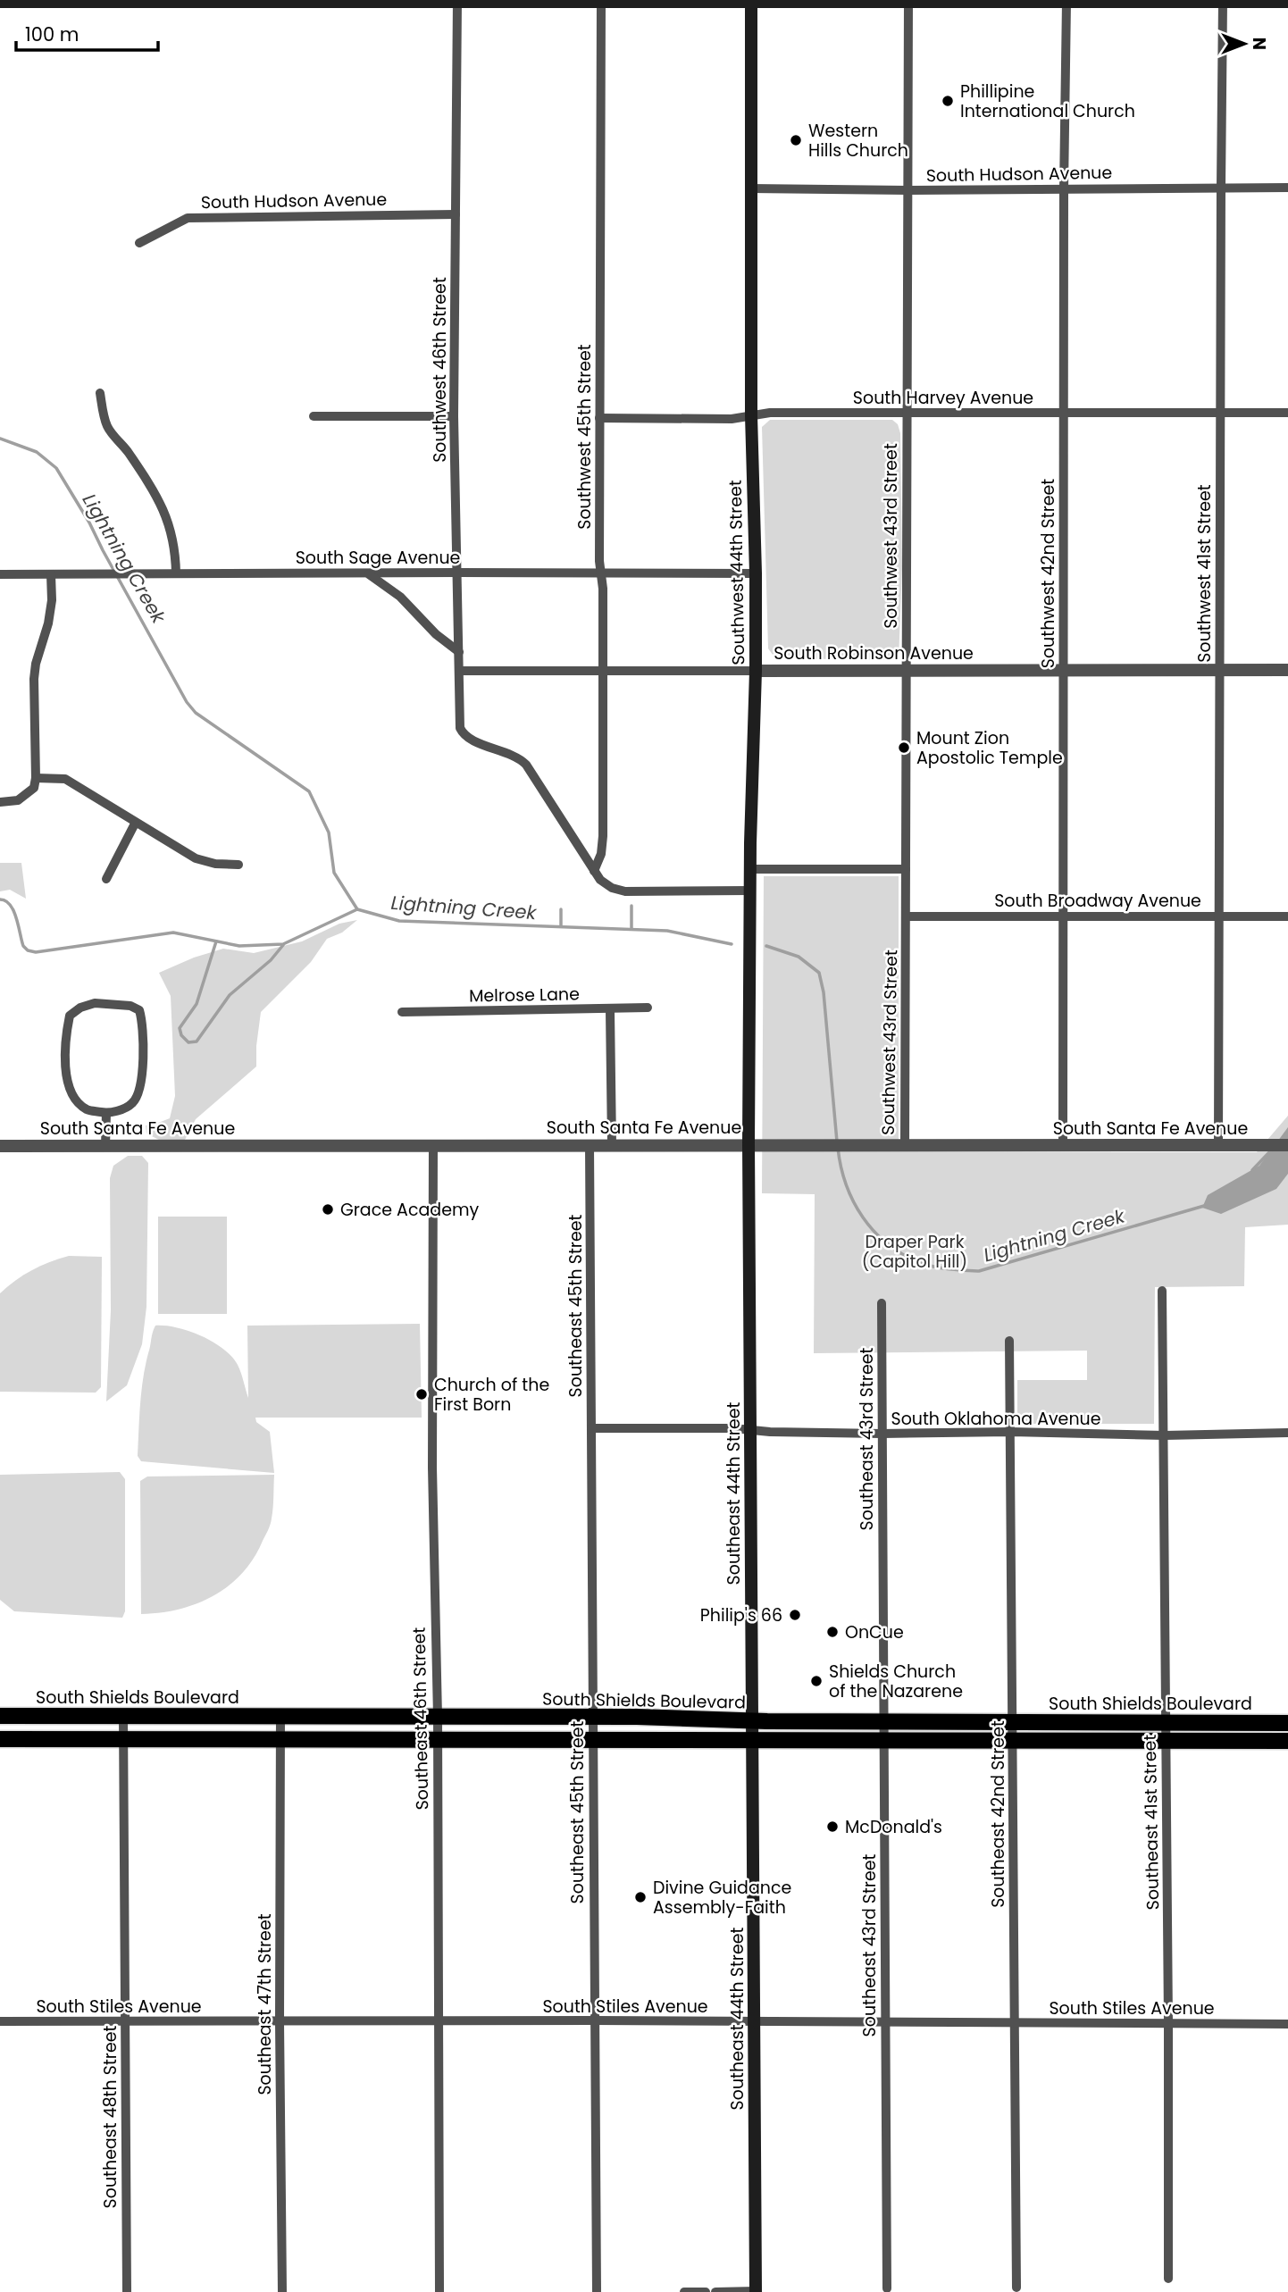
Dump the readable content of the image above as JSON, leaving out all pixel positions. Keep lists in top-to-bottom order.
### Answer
{
  "streets": {
    "main road": ["Southwest 44th Street", "Southeast 44th Street", "South Shields Boulevard"],
    "street": [
      "South Hudson Avenue",
      "Southwest 46th Street",
      "South Harvey Avenue",
      "Southwest 45th Street",
      "Southwest 43rd Street",
      "South Sage Avenue",
      "Southwest 42nd Street",
      "Southwest 41st Street",
      "South Robinson Avenue",
      "South Broadway Avenue",
      "Melrose Lane",
      "South Santa Fe Avenue",
      "Southeast 45th Street",
      "South Oklahoma Avenue",
      "Southeast 43rd Street",
      "Southeast 46th Street",
      "Southeast 42nd Street",
      "Southeast 41st Street",
      "Southeast 47th Street",
      "South Stiles Avenue",
      "Southeast 48th Street"
    ]
  },
  "crossings": [
    ["South Hudson Avenue", "Southwest 46th Street"],
    ["South Hudson Avenue", "Southwest 43rd Street"],
    ["South Hudson Avenue", "Southwest 44th Street"],
    ["South Hudson Avenue", "Southwest 42nd Street"],
    ["South Hudson Avenue", "Southwest 41st Street"],
    ["Southwest 46th Street", "Southwest 45th Street"],
    ["Southwest 46th Street", "South Sage Avenue"],
    ["Southwest 46th Street", "South Robinson Avenue"],
    ["South Harvey Avenue", "Southwest 45th Street"],
    ["South Harvey Avenue", "Southwest 43rd Street"],
    ["South Harvey Avenue", "Southwest 44th Street"],
    ["South Harvey Avenue", "Southwest 42nd Street"],
    ["South Harvey Avenue", "Southwest 41st Street"],
    ["Southwest 45th Street", "South Sage Avenue"],
    ["Southwest 45th Street", "South Robinson Avenue"],
    ["Southwest 43rd Street", "South Robinson Avenue"],
    ["Southwest 43rd Street", "South Broadway Avenue"],
    ["Southwest 43rd Street", "South Santa Fe Avenue"],
    ["South Sage Avenue", "Southwest 44th Street"],
    ["Southwest 44th Street", "South Robinson Avenue"],
    ["Southwest 44th Street", "South Santa Fe Avenue"],
    ["Southwest 44th Street", "Southeast 44th Street"],
    ["Southwest 42nd Street", "South Robinson Avenue"],
    ["Southwest 42nd Street", "South Broadway Avenue"],
    ["Southwest 42nd Street", "South Santa Fe Avenue"],
    ["Southwest 41st Street", "South Robinson Avenue"],
    ["Southwest 41st Street", "South Broadway Avenue"],
    ["Southwest 41st Street", "South Santa Fe Avenue"],
    ["South Santa Fe Avenue", "Southeast 45th Street"],
    ["South Santa Fe Avenue", "Southeast 44th Street"],
    ["South Santa Fe Avenue", "Southeast 46th Street"],
    ["Southeast 45th Street", "South Oklahoma Avenue"],
    ["Southeast 45th Street", "South Shields Boulevard"],
    ["Southeast 45th Street", "South Stiles Avenue"],
    ["South Oklahoma Avenue", "Southeast 43rd Street"],
    ["South Oklahoma Avenue", "Southeast 44th Street"],
    ["South Oklahoma Avenue", "Southeast 42nd Street"],
    ["South Oklahoma Avenue", "Southeast 41st Street"],
    ["Southeast 43rd Street", "South Shields Boulevard"],
    ["Southeast 43rd Street", "South Stiles Avenue"],
    ["Southeast 44th Street", "South Shields Boulevard"],
    ["Southeast 44th Street", "South Stiles Avenue"],
    ["South Shields Boulevard", "Southeast 46th Street"],
    ["South Shields Boulevard", "Southeast 42nd Street"],
    ["South Shields Boulevard", "Southeast 41st Street"],
    ["South Shields Boulevard", "Southeast 47th Street"],
    ["South Shields Boulevard", "Southeast 48th Street"],
    ["Southeast 46th Street", "South Stiles Avenue"],
    ["Southeast 42nd Street", "South Stiles Avenue"],
    ["Southeast 41st Street", "South Stiles Avenue"],
    ["Southeast 47th Street", "South Stiles Avenue"],
    ["South Stiles Avenue", "Southeast 48th Street"]
  ],
  "water": ["Lightning Creek"],
  "parks": ["Draper Park (Capitol Hill)"],
  "places": [
    "Phillipine International Church",
    "Western Hills Church",
    "Mount Zion Apostolic Temple",
    "Grace Academy",
    "Church of the First Born",
    "Philip's 66",
    "OnCue",
    "Shields Church of the Nazarene",
    "McDonald's",
    "Divine Guidance Assembly-Faith"
  ],
  "scale_bar": "100 m",
  "north": "right"
}
